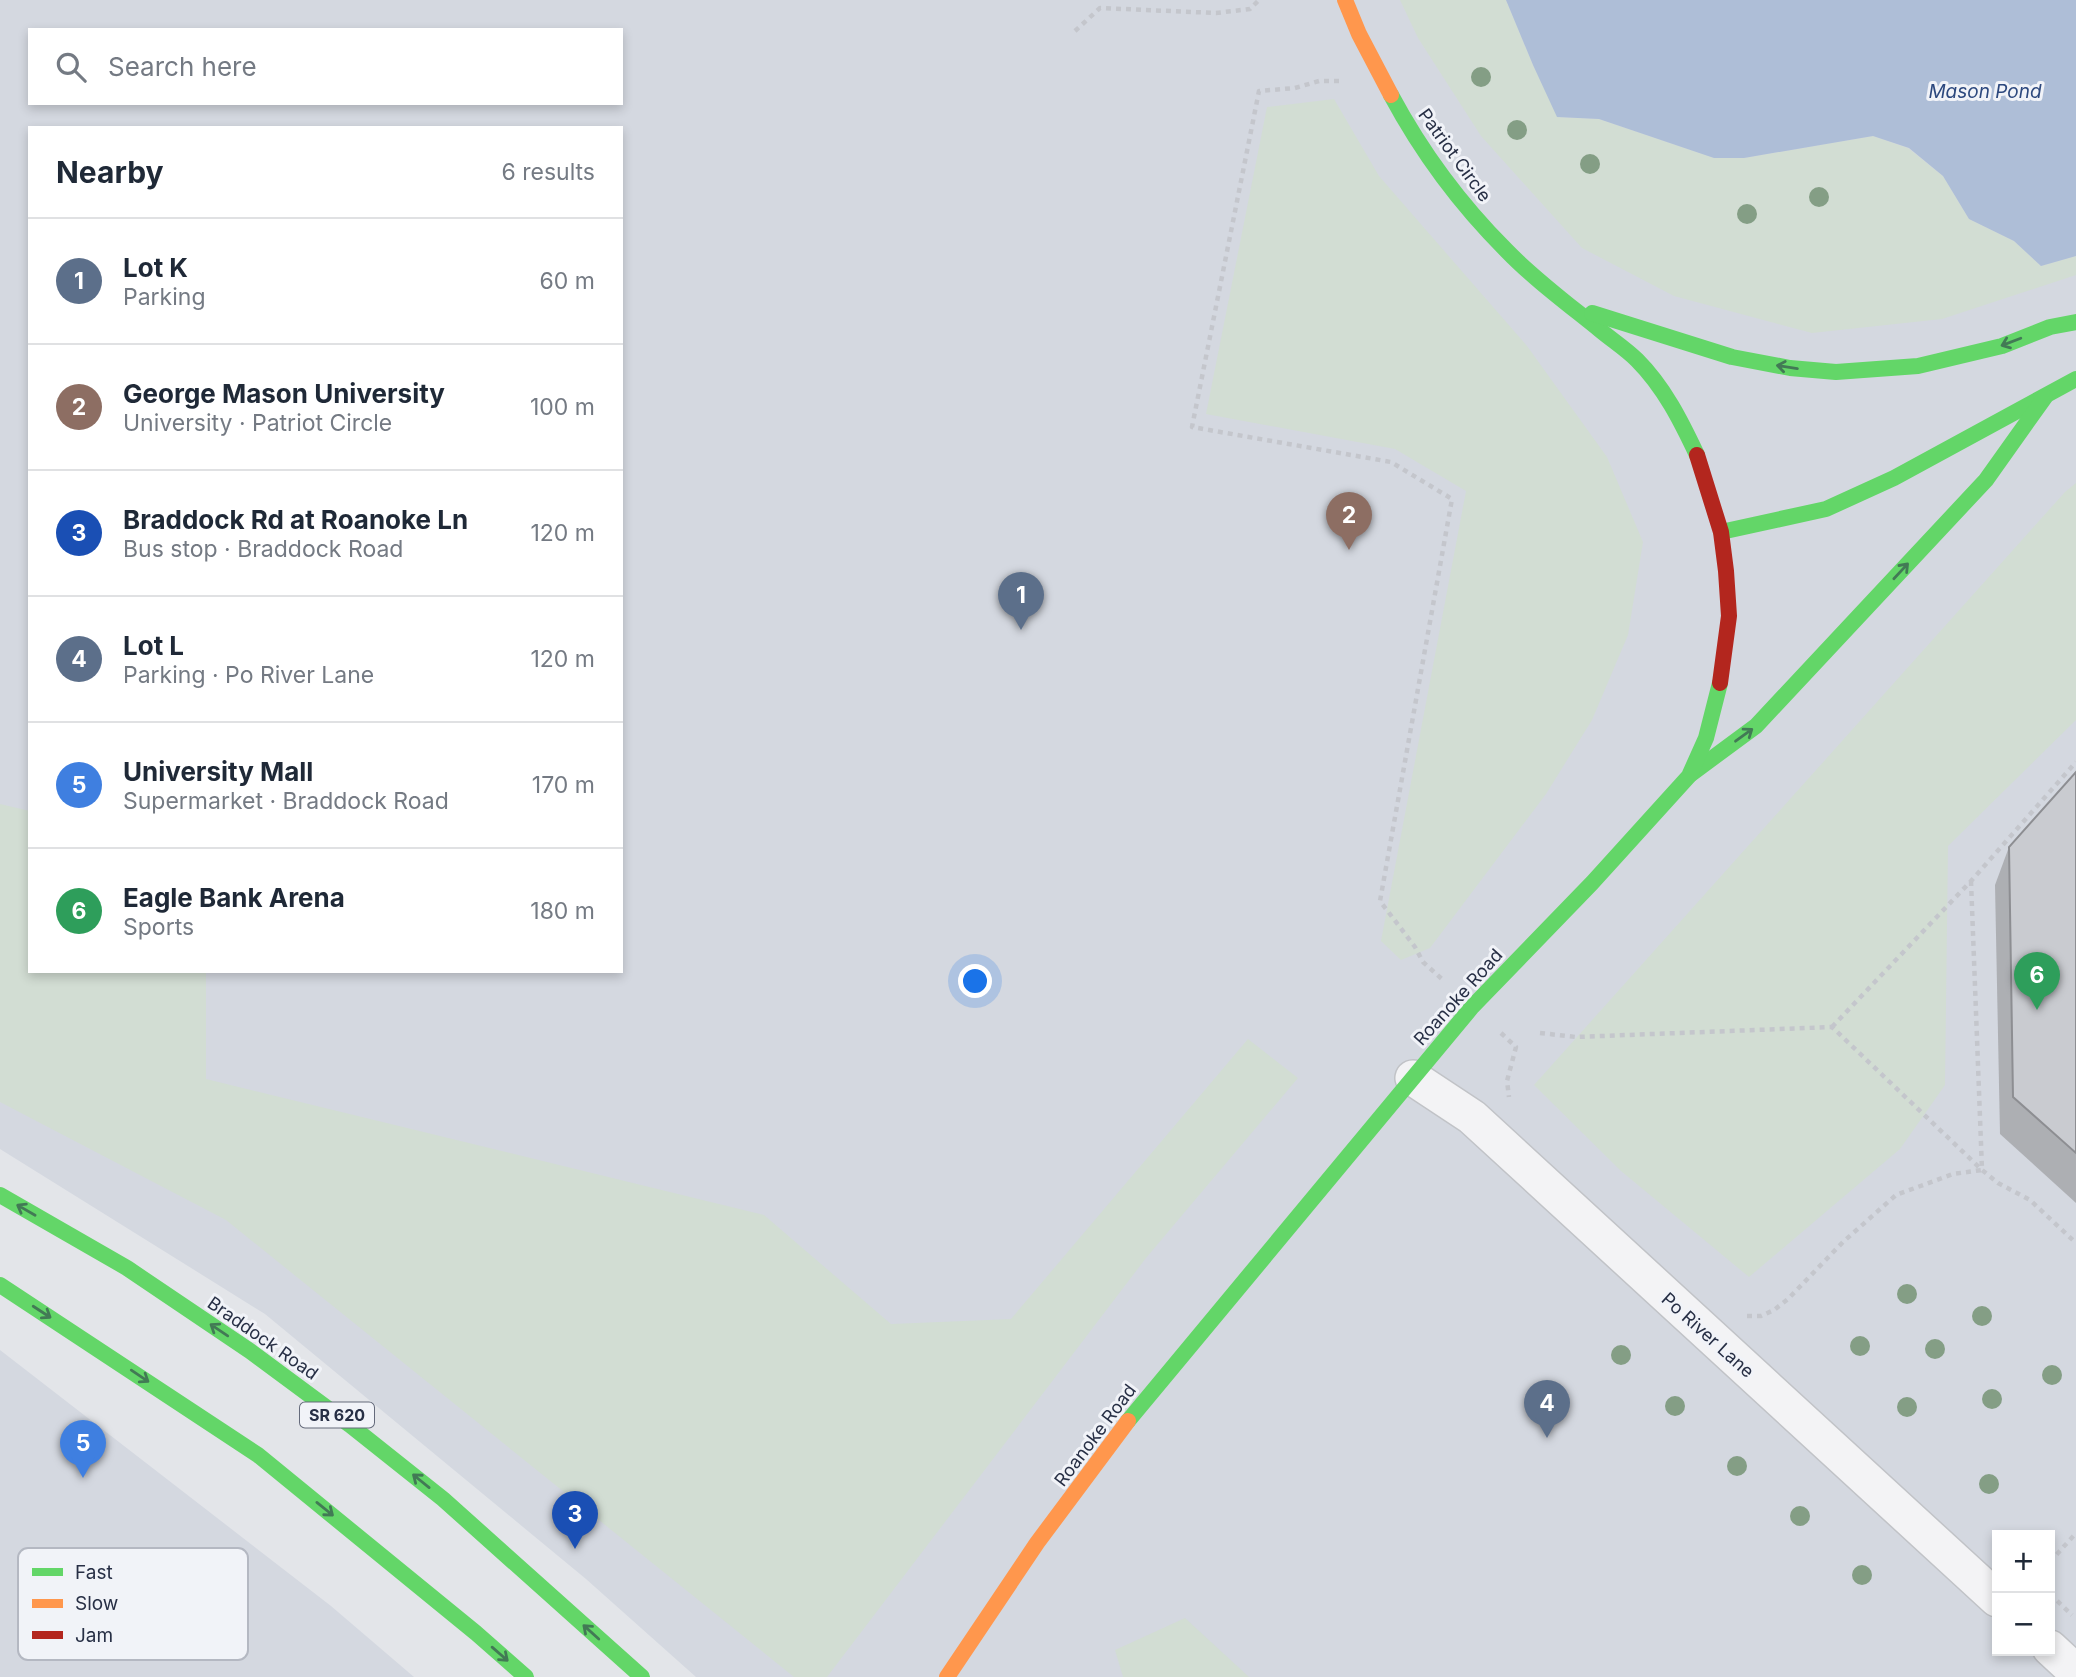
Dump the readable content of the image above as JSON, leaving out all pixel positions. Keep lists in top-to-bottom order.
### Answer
{
  "streets": {
    "street": [
      "Patriot Circle",
      "Roanoke Road",
      "Po River Lane",
      "Braddock Road",
      "SR 620"
    ]
  },
  "crossings": [
    ["Patriot Circle", "Roanoke Road"],
    ["Roanoke Road", "Po River Lane"]
  ],
  "water": ["Mason Pond"],
  "legend": ["Fast", "Slow", "Jam"],
  "page": {
    "search": "Search here",
    "heading": ["Nearby", "6 results"],
    "list": [
      {
        "mark": "1",
        "name": "Lot K",
        "note": "Parking",
        "value": "60 m"
      },
      {
        "mark": "2",
        "name": "George Mason University",
        "note": "University · Patriot Circle",
        "value": "100 m"
      },
      {
        "mark": "3",
        "name": "Braddock Rd at Roanoke Ln",
        "note": "Bus stop · Braddock Road",
        "value": "120 m"
      },
      {
        "mark": "4",
        "name": "Lot L",
        "note": "Parking · Po River Lane",
        "value": "120 m"
      },
      {
        "mark": "5",
        "name": "University Mall",
        "note": "Supermarket · Braddock Road",
        "value": "170 m"
      },
      {
        "mark": "6",
        "name": "Eagle Bank Arena",
        "note": "Sports",
        "value": "180 m"
      }
    ],
    "pins": [
      "2",
      "1",
      "6",
      "4",
      "5",
      "3"
    ],
    "map_buttons": ["+", "−"]
  }
}
